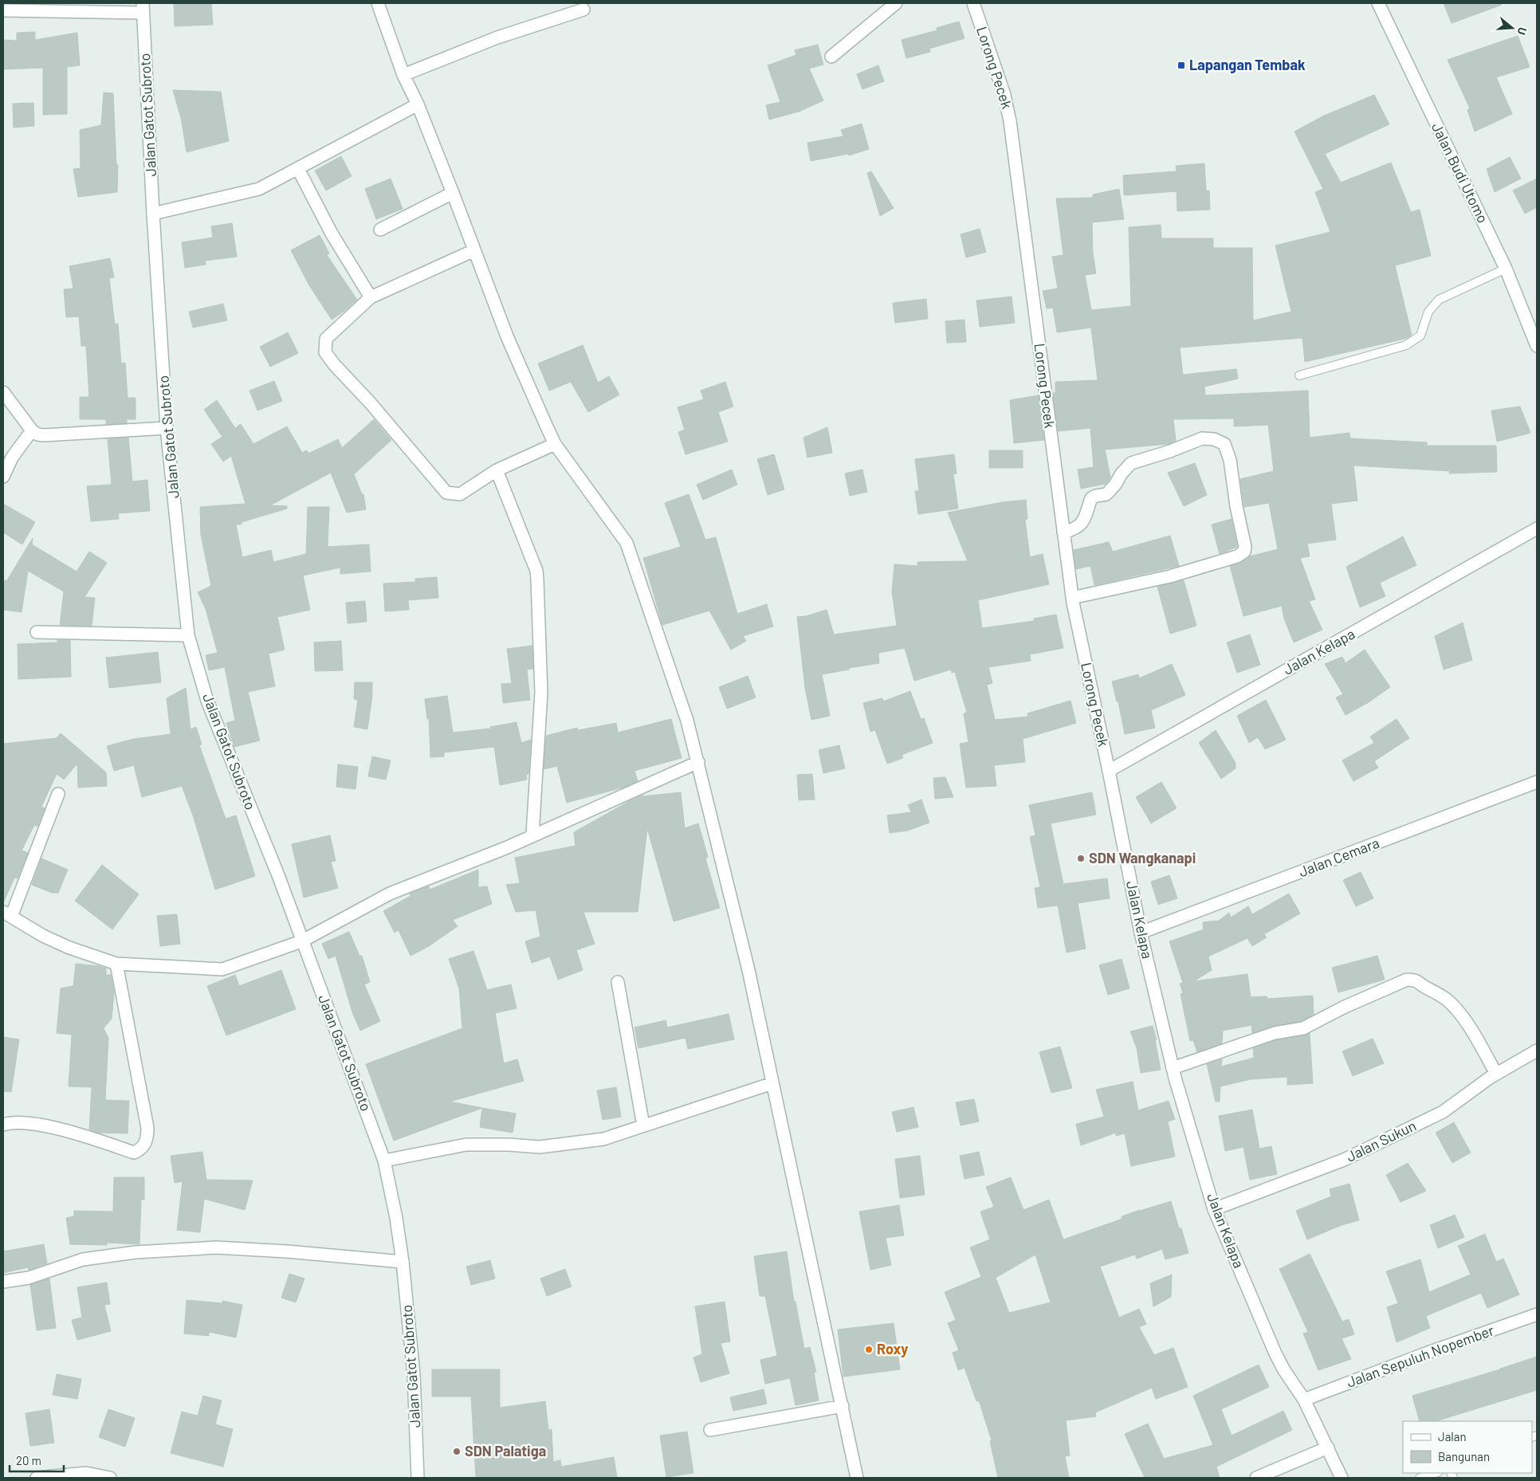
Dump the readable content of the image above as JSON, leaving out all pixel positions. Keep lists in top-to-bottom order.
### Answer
{
  "streets": {
    "street": [
      "Lorong Pecek",
      "Jalan Gatot Subroto",
      "Jalan Budi Utomo",
      "Jalan Kelapa",
      "Jalan Cemara",
      "Jalan Sukun",
      "Jalan Sepuluh Nopember"
    ]
  },
  "crossings": [
    ["Lorong Pecek", "Jalan Kelapa"],
    ["Jalan Kelapa", "Jalan Cemara"],
    ["Jalan Kelapa", "Jalan Sukun"],
    ["Jalan Kelapa", "Jalan Sepuluh Nopember"]
  ],
  "places": {
    "transit": ["Lapangan Tembak"],
    "other": ["SDN Wangkanapi", "Roxy", "SDN Palatiga"]
  },
  "legend": ["Jalan", "Bangunan"],
  "scale_bar": "20 m",
  "north": "right"
}
